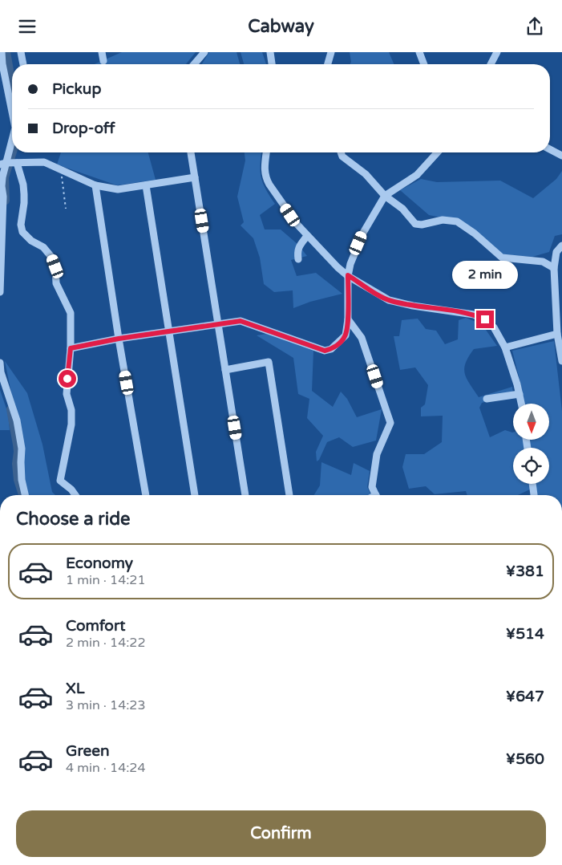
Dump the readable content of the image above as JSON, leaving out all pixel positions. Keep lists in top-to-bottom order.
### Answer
{
  "north": "bottom",
  "page": {
    "header": "Cabway",
    "banner": ["Pickup", "Drop-off"],
    "bubble": "2 min",
    "heading": "Choose a ride",
    "list": [
      {
        "name": "Economy",
        "note": "1 min · 14:21",
        "value": "¥381"
      },
      {
        "name": "Comfort",
        "note": "2 min · 14:22",
        "value": "¥514"
      },
      {
        "name": "XL",
        "note": "3 min · 14:23",
        "value": "¥647"
      },
      {
        "name": "Green",
        "note": "4 min · 14:24",
        "value": "¥560"
      }
    ],
    "buttons": "Confirm"
  }
}
